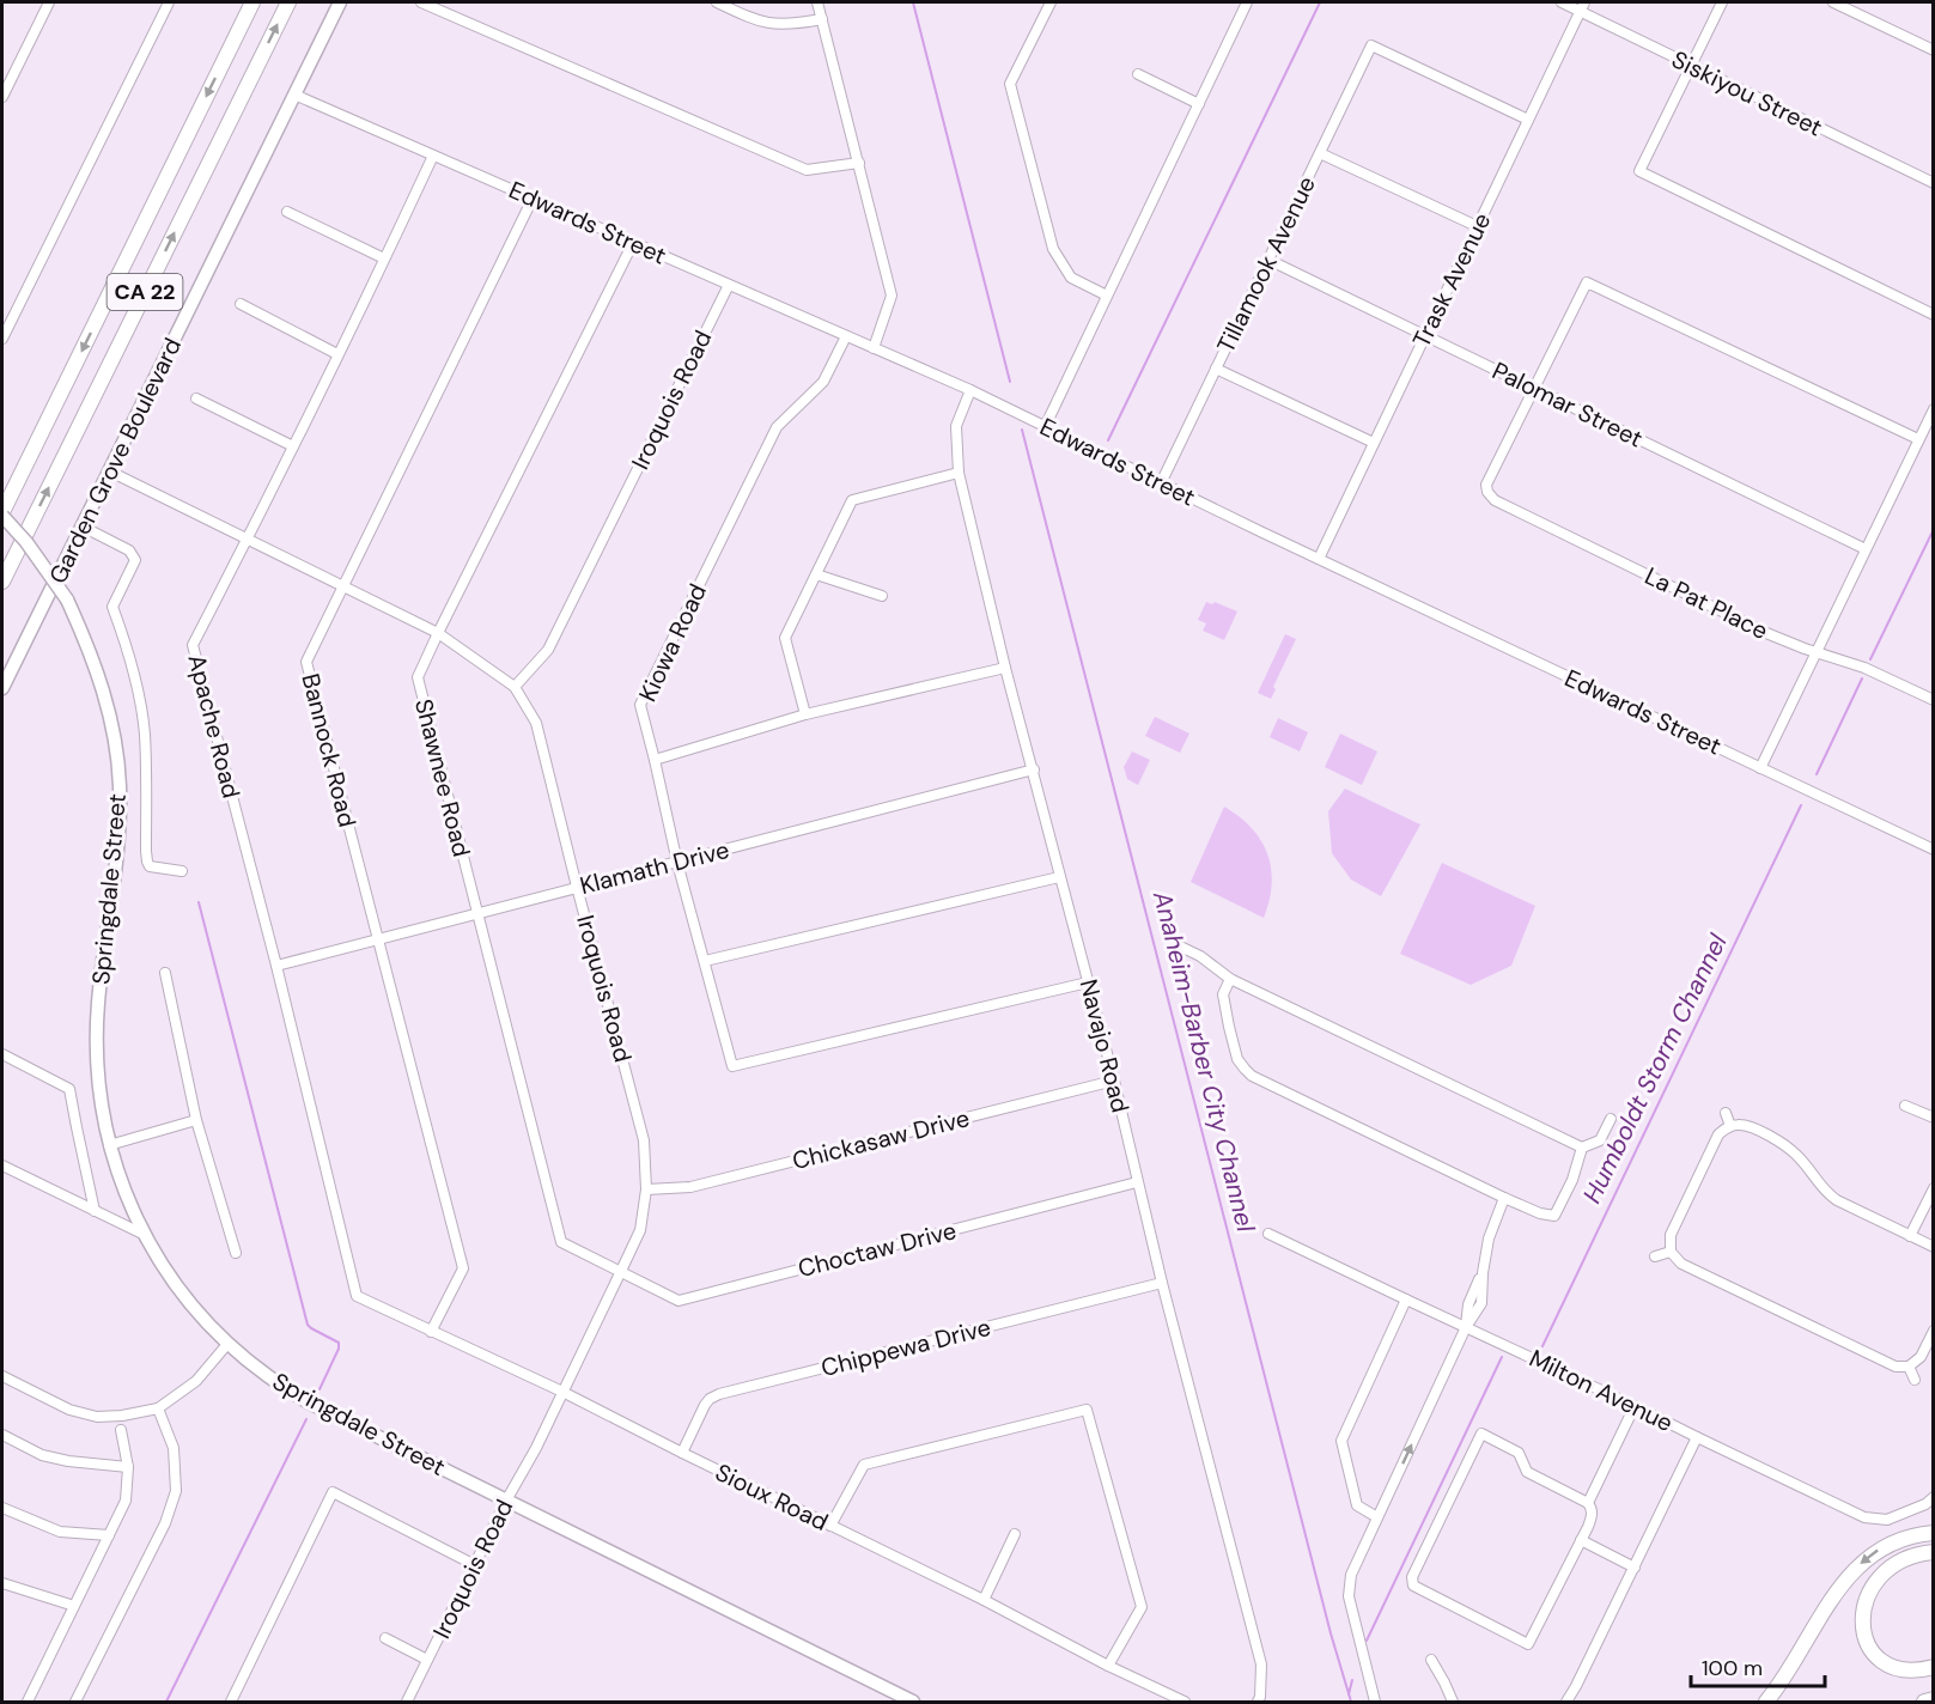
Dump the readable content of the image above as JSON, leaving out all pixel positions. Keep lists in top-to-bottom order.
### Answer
{
  "streets": {
    "highway": ["CA 22"],
    "main road": ["Garden Grove Boulevard", "Springdale Street"],
    "street": [
      "Siskiyou Street",
      "Edwards Street",
      "Tillamook Avenue",
      "Trask Avenue",
      "Iroquois Road",
      "Palomar Street",
      "La Pat Place",
      "Kiowa Road",
      "Apache Road",
      "Bannock Road",
      "Shawnee Road",
      "Klamath Drive",
      "Navajo Road",
      "Chickasaw Drive",
      "Choctaw Drive",
      "Chippewa Drive",
      "Milton Avenue",
      "Sioux Road"
    ]
  },
  "crossings": [
    ["Siskiyou Street", "Trask Avenue"],
    ["Edwards Street", "Tillamook Avenue"],
    ["Edwards Street", "Trask Avenue"],
    ["Edwards Street", "Iroquois Road"],
    ["Edwards Street", "Garden Grove Boulevard"],
    ["Edwards Street", "Kiowa Road"],
    ["Edwards Street", "Apache Road"],
    ["Edwards Street", "Bannock Road"],
    ["Edwards Street", "Shawnee Road"],
    ["Edwards Street", "Navajo Road"],
    ["Tillamook Avenue", "Trask Avenue"],
    ["Tillamook Avenue", "Palomar Street"],
    ["Trask Avenue", "Palomar Street"],
    ["CA 22", "Springdale Street"],
    ["Iroquois Road", "Shawnee Road"],
    ["Iroquois Road", "Klamath Drive"],
    ["Iroquois Road", "Springdale Street"],
    ["Iroquois Road", "Chickasaw Drive"],
    ["Iroquois Road", "Choctaw Drive"],
    ["Iroquois Road", "Sioux Road"],
    ["Palomar Street", "La Pat Place"],
    ["Kiowa Road", "Klamath Drive"],
    ["Kiowa Road", "Navajo Road"],
    ["Apache Road", "Klamath Drive"],
    ["Apache Road", "Sioux Road"],
    ["Bannock Road", "Klamath Drive"],
    ["Bannock Road", "Sioux Road"],
    ["Shawnee Road", "Klamath Drive"],
    ["Shawnee Road", "Choctaw Drive"],
    ["Klamath Drive", "Navajo Road"],
    ["Navajo Road", "Chickasaw Drive"],
    ["Navajo Road", "Choctaw Drive"],
    ["Navajo Road", "Chippewa Drive"],
    ["Chippewa Drive", "Sioux Road"]
  ],
  "water": ["Anaheim-Barber City Channel", "Humboldt Storm Channel"],
  "scale_bar": "100 m"
}
